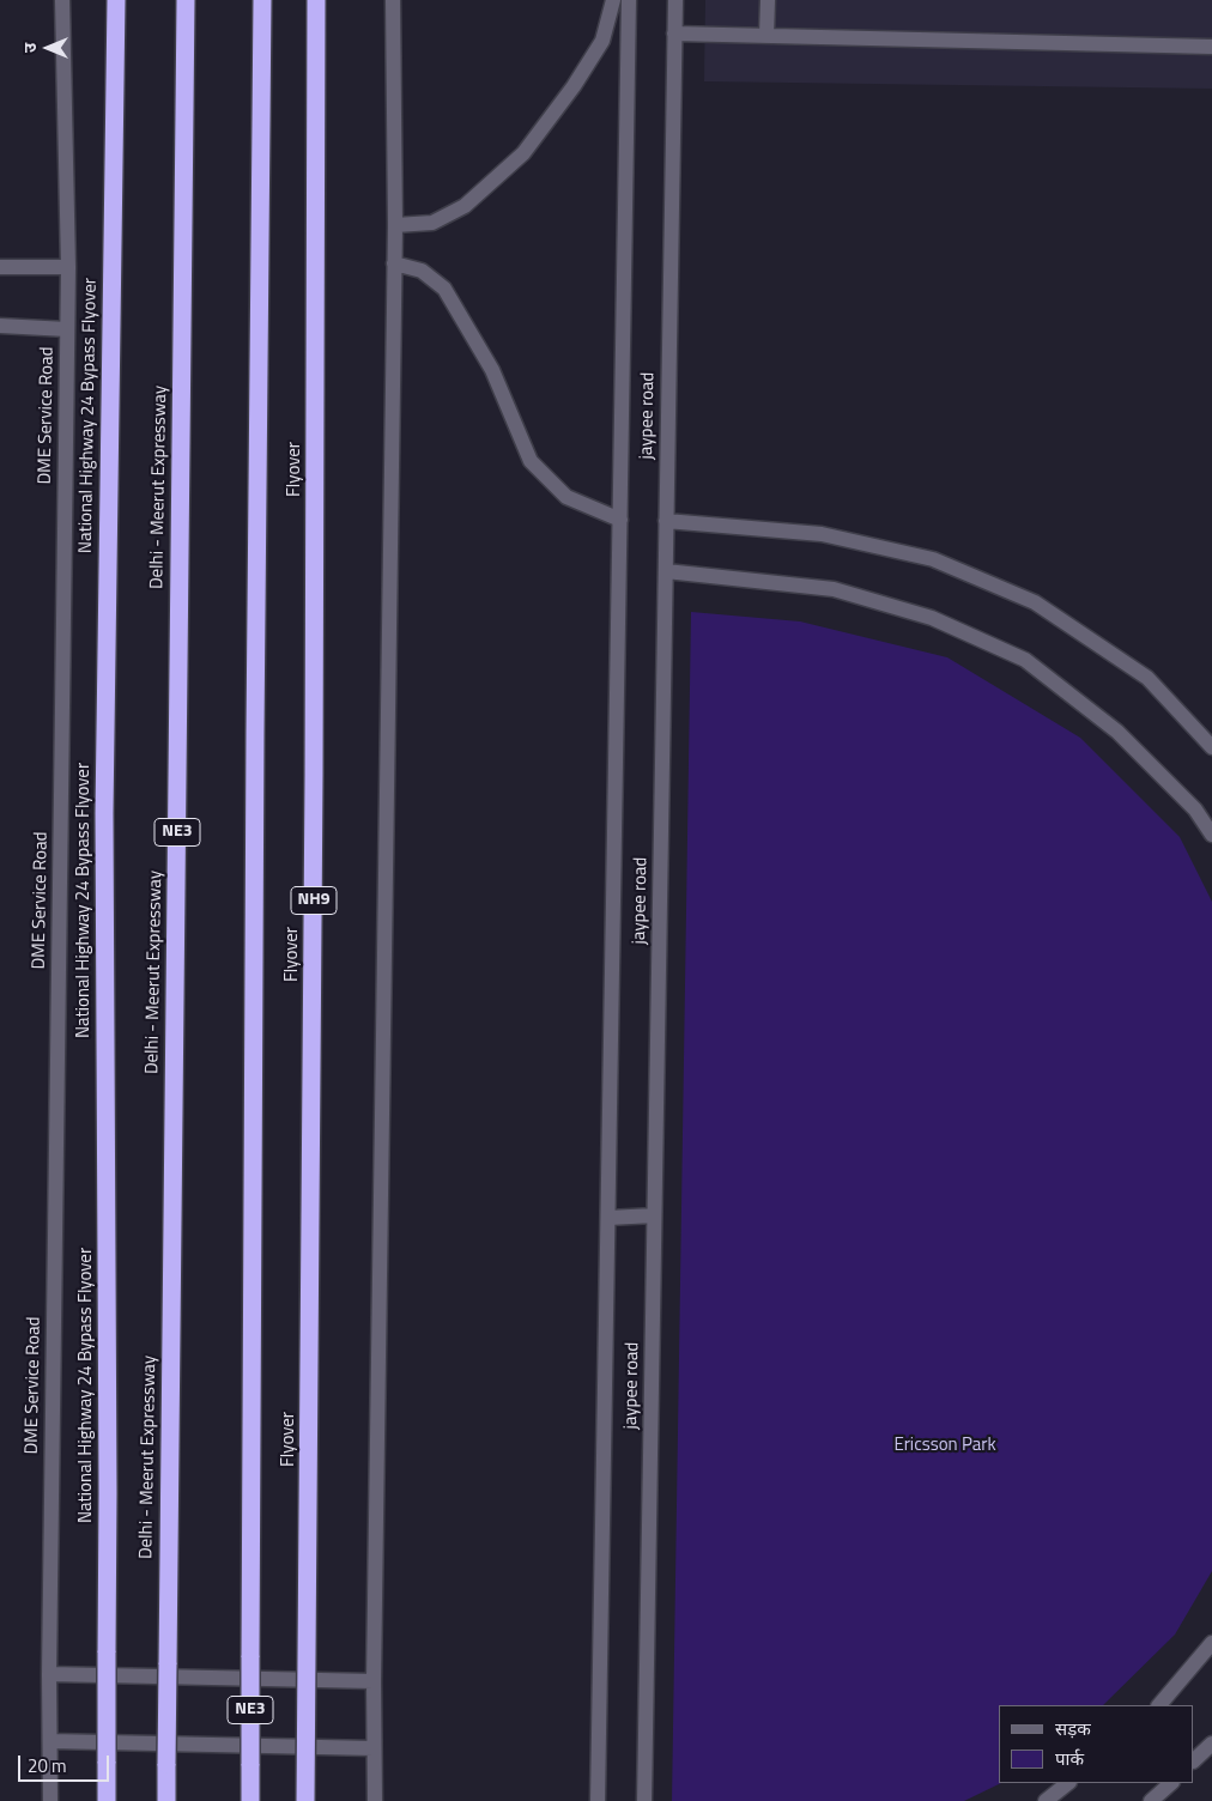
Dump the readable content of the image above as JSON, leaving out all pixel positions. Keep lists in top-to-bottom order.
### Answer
{
  "streets": {
    "highway": [
      "National Highway 24 Bypass Flyover",
      "Flyover",
      "Delhi - Meerut Expressway",
      "NE3",
      "NH9"
    ],
    "street": ["DME Service Road", "jaypee road"]
  },
  "parks": ["Ericsson Park"],
  "legend": ["सड़क", "पार्क"],
  "scale_bar": "20 m",
  "north": "left"
}
